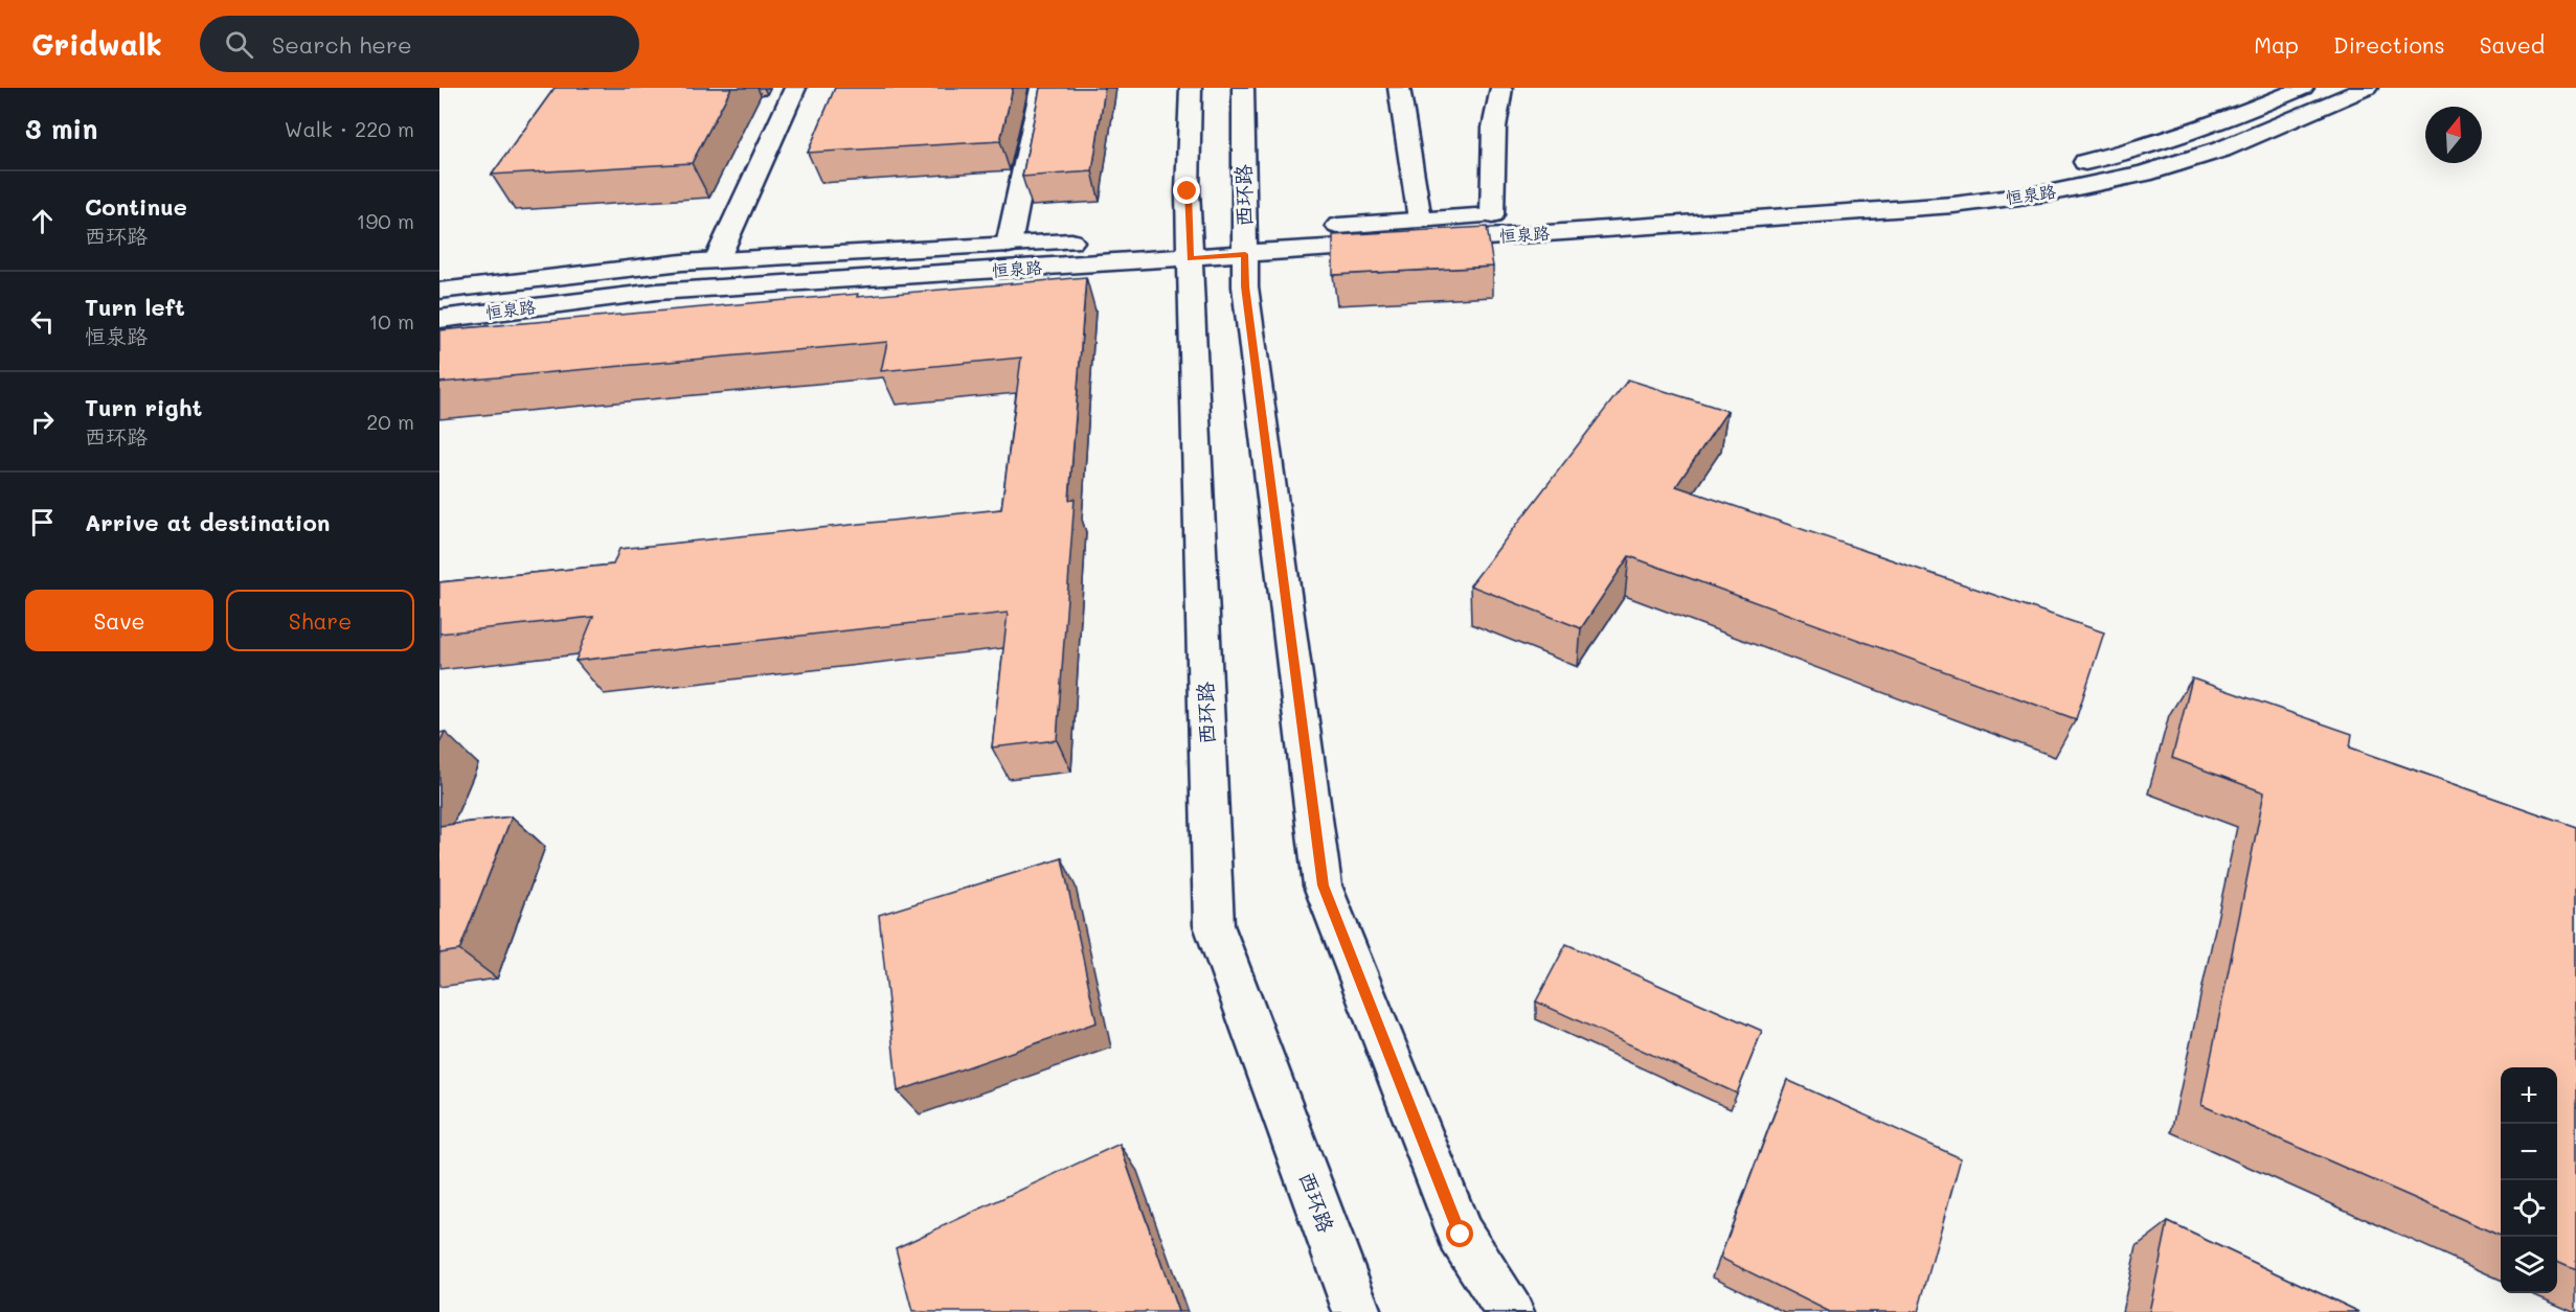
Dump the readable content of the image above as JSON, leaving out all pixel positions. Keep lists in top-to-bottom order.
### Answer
{
  "streets": {
    "main road": ["恒泉路", "西环路"]
  },
  "crossings": [
    ["恒泉路", "西环路"]
  ],
  "north": "top",
  "page": {
    "header": "Gridwalk",
    "search": "Search here",
    "nav": ["Map", "Directions", "Saved"],
    "heading": ["3 min", "Walk · 220 m"],
    "list": [
      ["Continue", "西环路", "190 m"],
      ["Turn left", "恒泉路", "10 m"],
      ["Turn right", "西环路", "20 m"],
      "Arrive at destination"
    ],
    "buttons": ["Save", "Share"],
    "map_buttons": ["+", "−"]
  }
}
